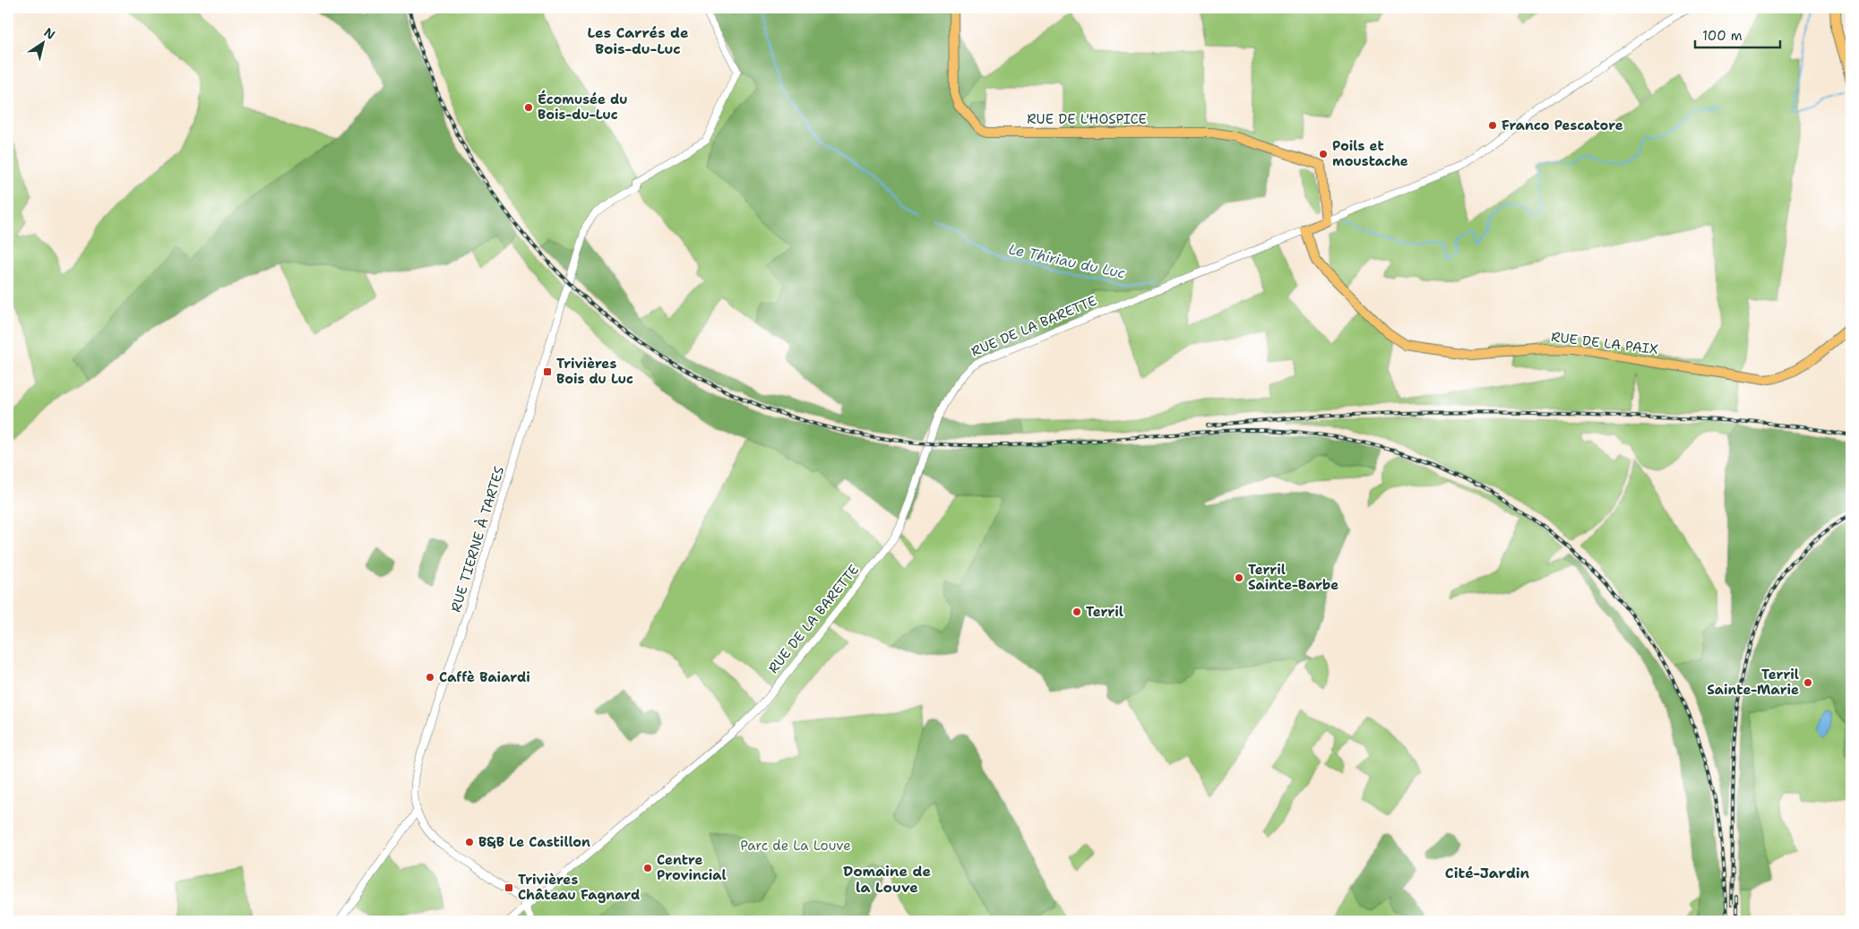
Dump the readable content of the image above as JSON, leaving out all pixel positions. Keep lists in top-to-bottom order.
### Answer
{
  "streets": {
    "main road": ["RUE DE L'HOSPICE", "RUE DE LA BARETTE", "RUE DE LA PAIX"],
    "street": ["RUE TIERNE À TARTES"]
  },
  "crossings": [
    ["RUE DE L'HOSPICE", "RUE DE LA BARETTE"],
    ["RUE DE LA BARETTE", "RUE DE LA PAIX"]
  ],
  "districts": ["Les Carrés de Bois-du-Luc", "Domaine de la Louve", "Cité-Jardin"],
  "water": ["Le Thiriau du Luc"],
  "parks": ["Parc de La Louve"],
  "places": {
    "other": [
      "Écomusée du Bois-du-Luc",
      "Franco Pescatore",
      "Poils et moustache",
      "Terril Sainte-Barbe",
      "Terril",
      "Caffè Baiardi",
      "Terril Sainte-Marie",
      "B&B Le Castillon",
      "Centre Provincial"
    ],
    "transit": ["Trivières Bois du Luc", "Trivières Château Fagnard"]
  },
  "scale_bar": "100 m",
  "north": "top right"
}
